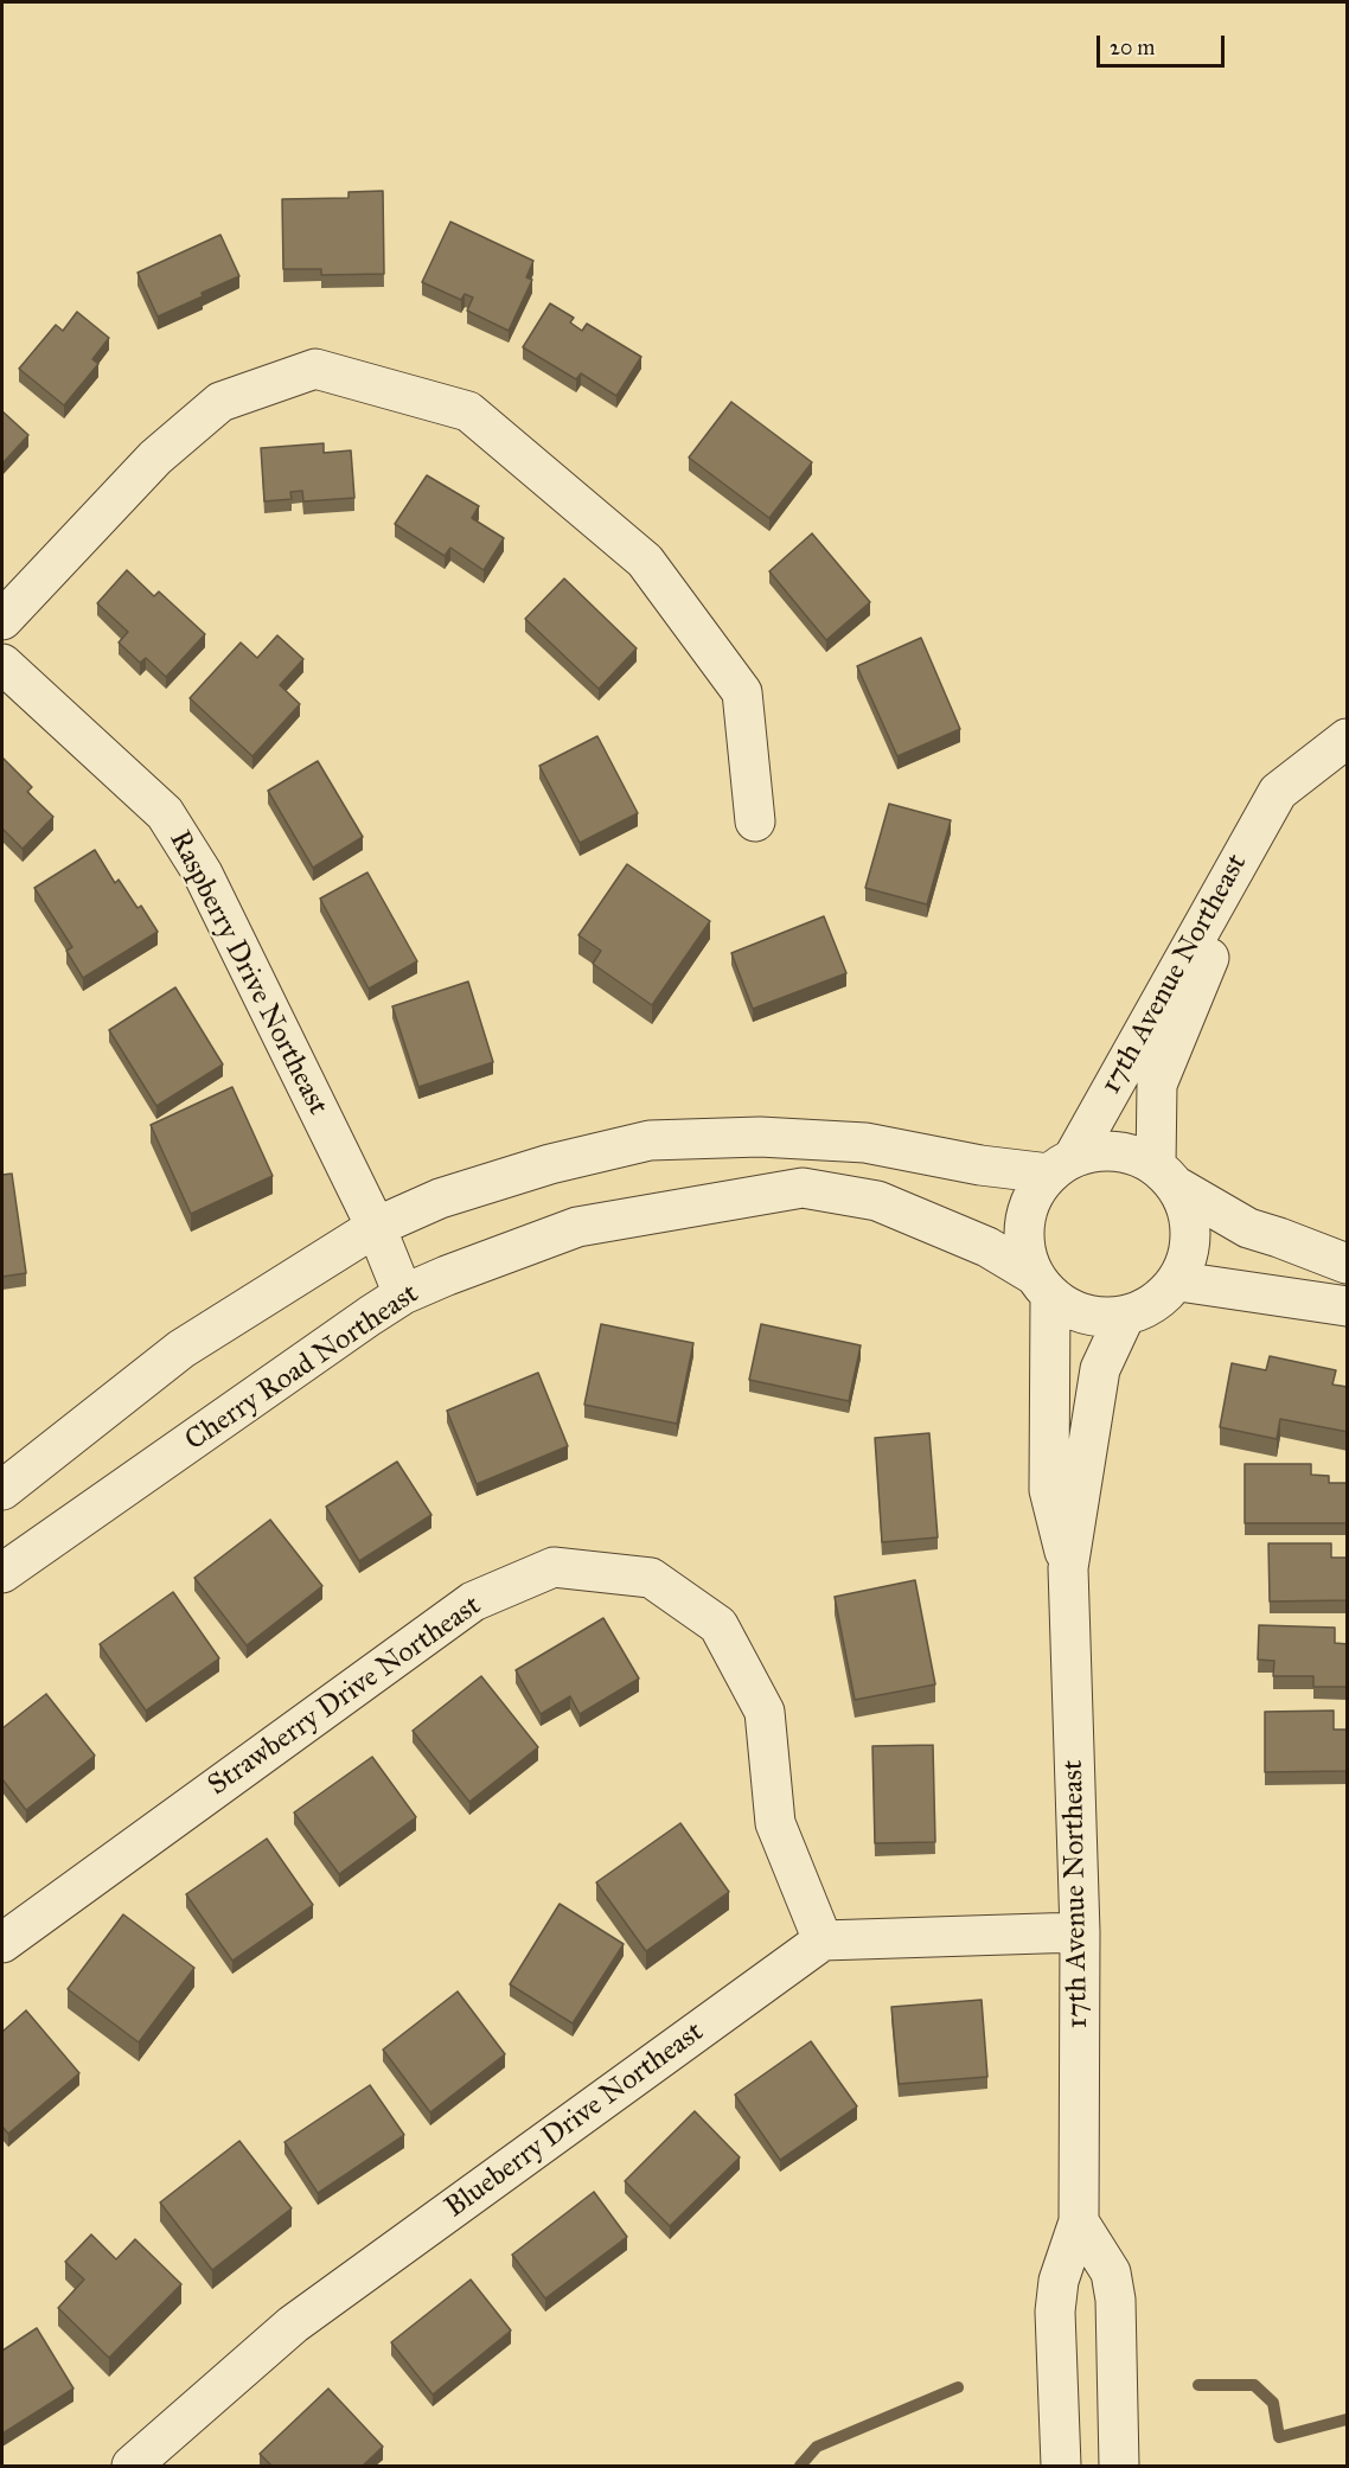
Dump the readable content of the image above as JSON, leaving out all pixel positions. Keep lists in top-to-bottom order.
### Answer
{
  "streets": {
    "street": [
      "Raspberry Drive Northeast",
      "17th Avenue Northeast",
      "Cherry Road Northeast",
      "Strawberry Drive Northeast",
      "Blueberry Drive Northeast"
    ]
  },
  "crossings": [
    ["Raspberry Drive Northeast", "Cherry Road Northeast"],
    ["17th Avenue Northeast", "Cherry Road Northeast"],
    ["Strawberry Drive Northeast", "Blueberry Drive Northeast"]
  ],
  "scale_bar": "20 m"
}
